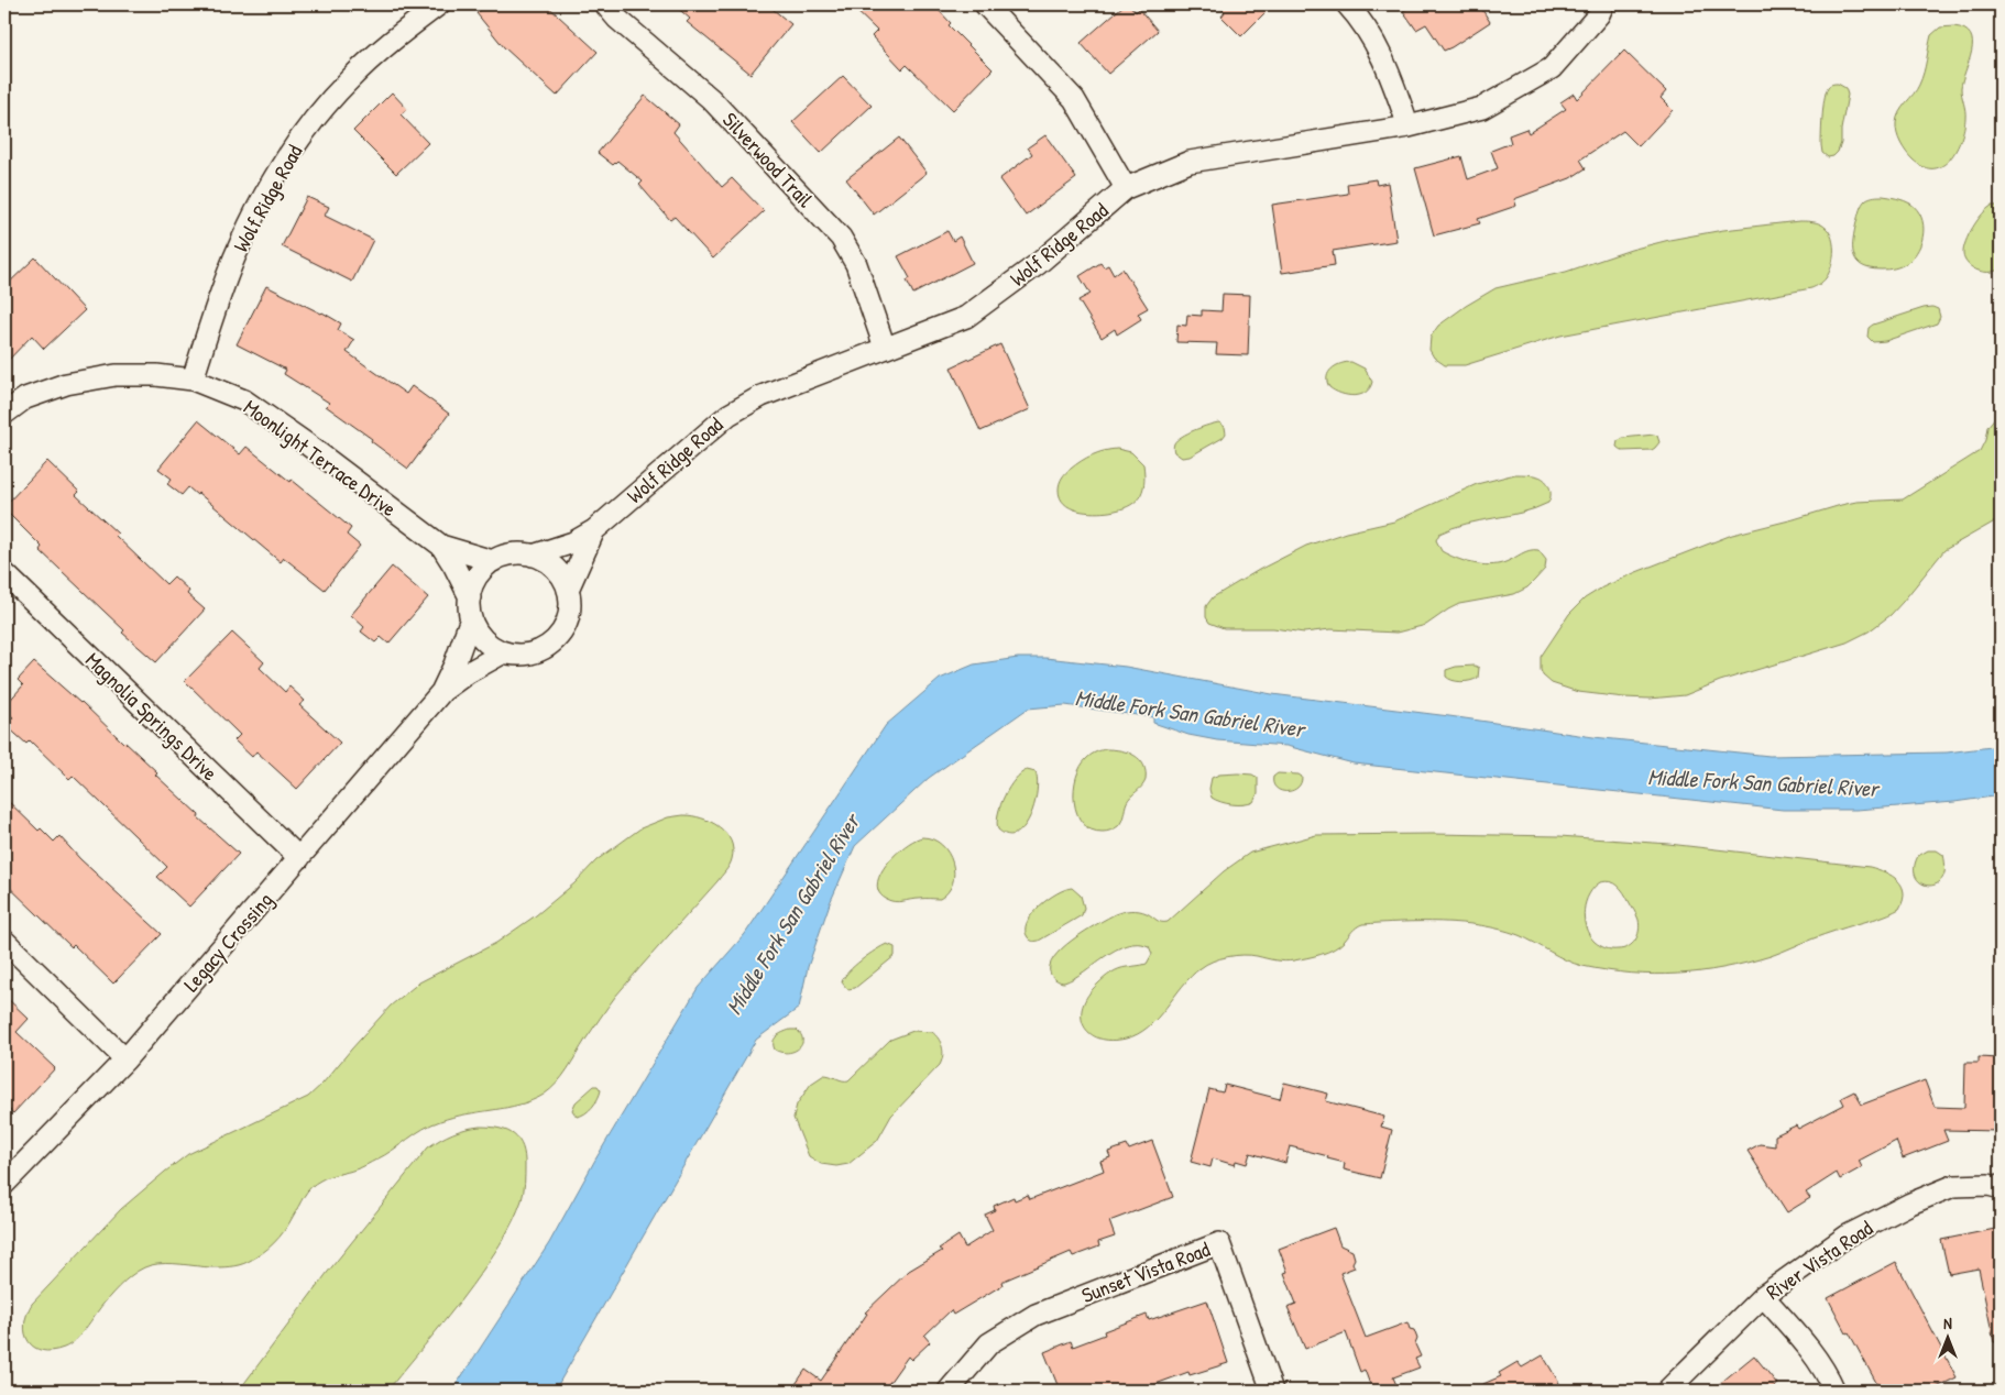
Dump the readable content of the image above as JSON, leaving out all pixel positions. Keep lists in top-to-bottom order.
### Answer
{
  "streets": {
    "street": [
      "Silverwood Trail",
      "Wolf Ridge Road",
      "Moonlight Terrace Drive",
      "Magnolia Springs Drive",
      "Legacy Crossing",
      "River Vista Road",
      "Sunset Vista Road"
    ]
  },
  "crossings": [
    ["Silverwood Trail", "Wolf Ridge Road"],
    ["Wolf Ridge Road", "Moonlight Terrace Drive"],
    ["Wolf Ridge Road", "Legacy Crossing"],
    ["Moonlight Terrace Drive", "Legacy Crossing"],
    ["Magnolia Springs Drive", "Legacy Crossing"]
  ],
  "water": ["Middle Fork San Gabriel River"],
  "north": "top"
}
